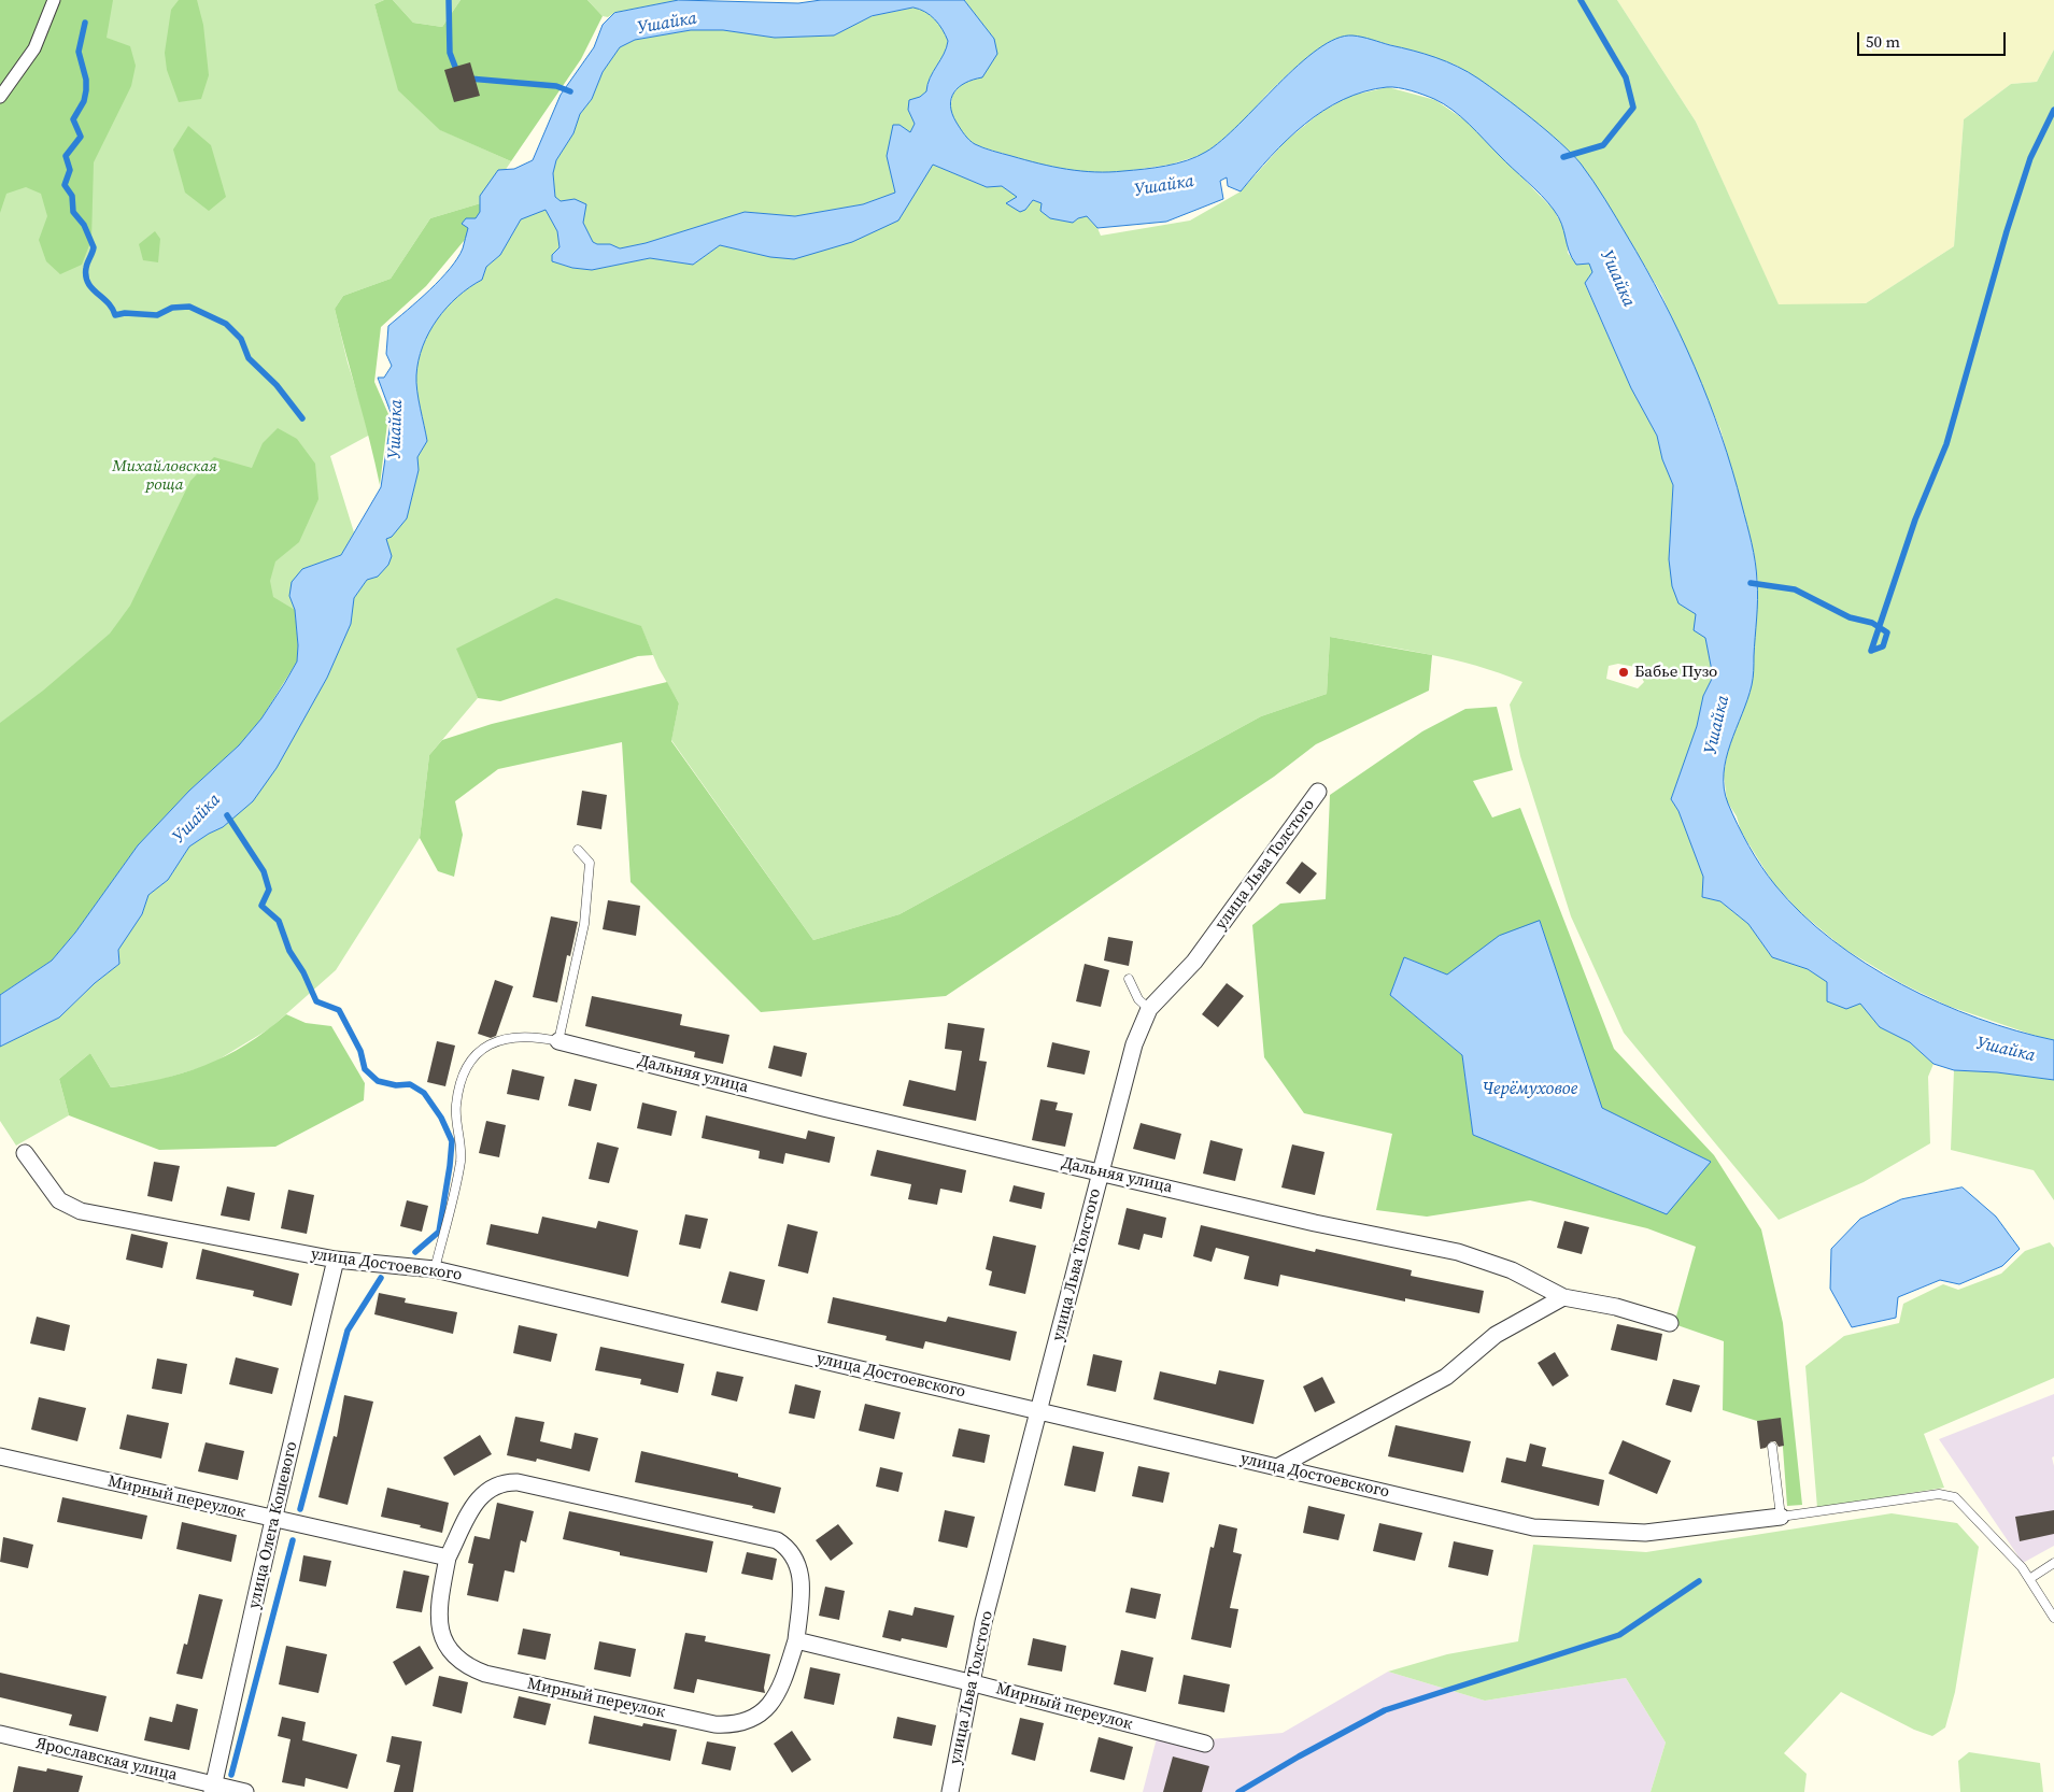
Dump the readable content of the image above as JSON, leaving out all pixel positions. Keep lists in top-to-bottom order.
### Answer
{
  "streets": {
    "street": [
      "улица Льва Толстого",
      "Дальняя улица",
      "улица Достоевского",
      "Мирный переулок",
      "улица Олега Кошевого",
      "Ярославская улица"
    ]
  },
  "crossings": [
    ["улица Льва Толстого", "Дальняя улица"],
    ["улица Льва Толстого", "улица Достоевского"],
    ["улица Льва Толстого", "Мирный переулок"],
    ["улица Достоевского", "улица Олега Кошевого"],
    ["Мирный переулок", "улица Олега Кошевого"],
    ["улица Олега Кошевого", "Ярославская улица"]
  ],
  "water": ["Ушайка", "Черёмуховое"],
  "parks": ["Михайловская роща"],
  "places": ["Бабье Пузо"],
  "scale_bar": "50 m"
}
